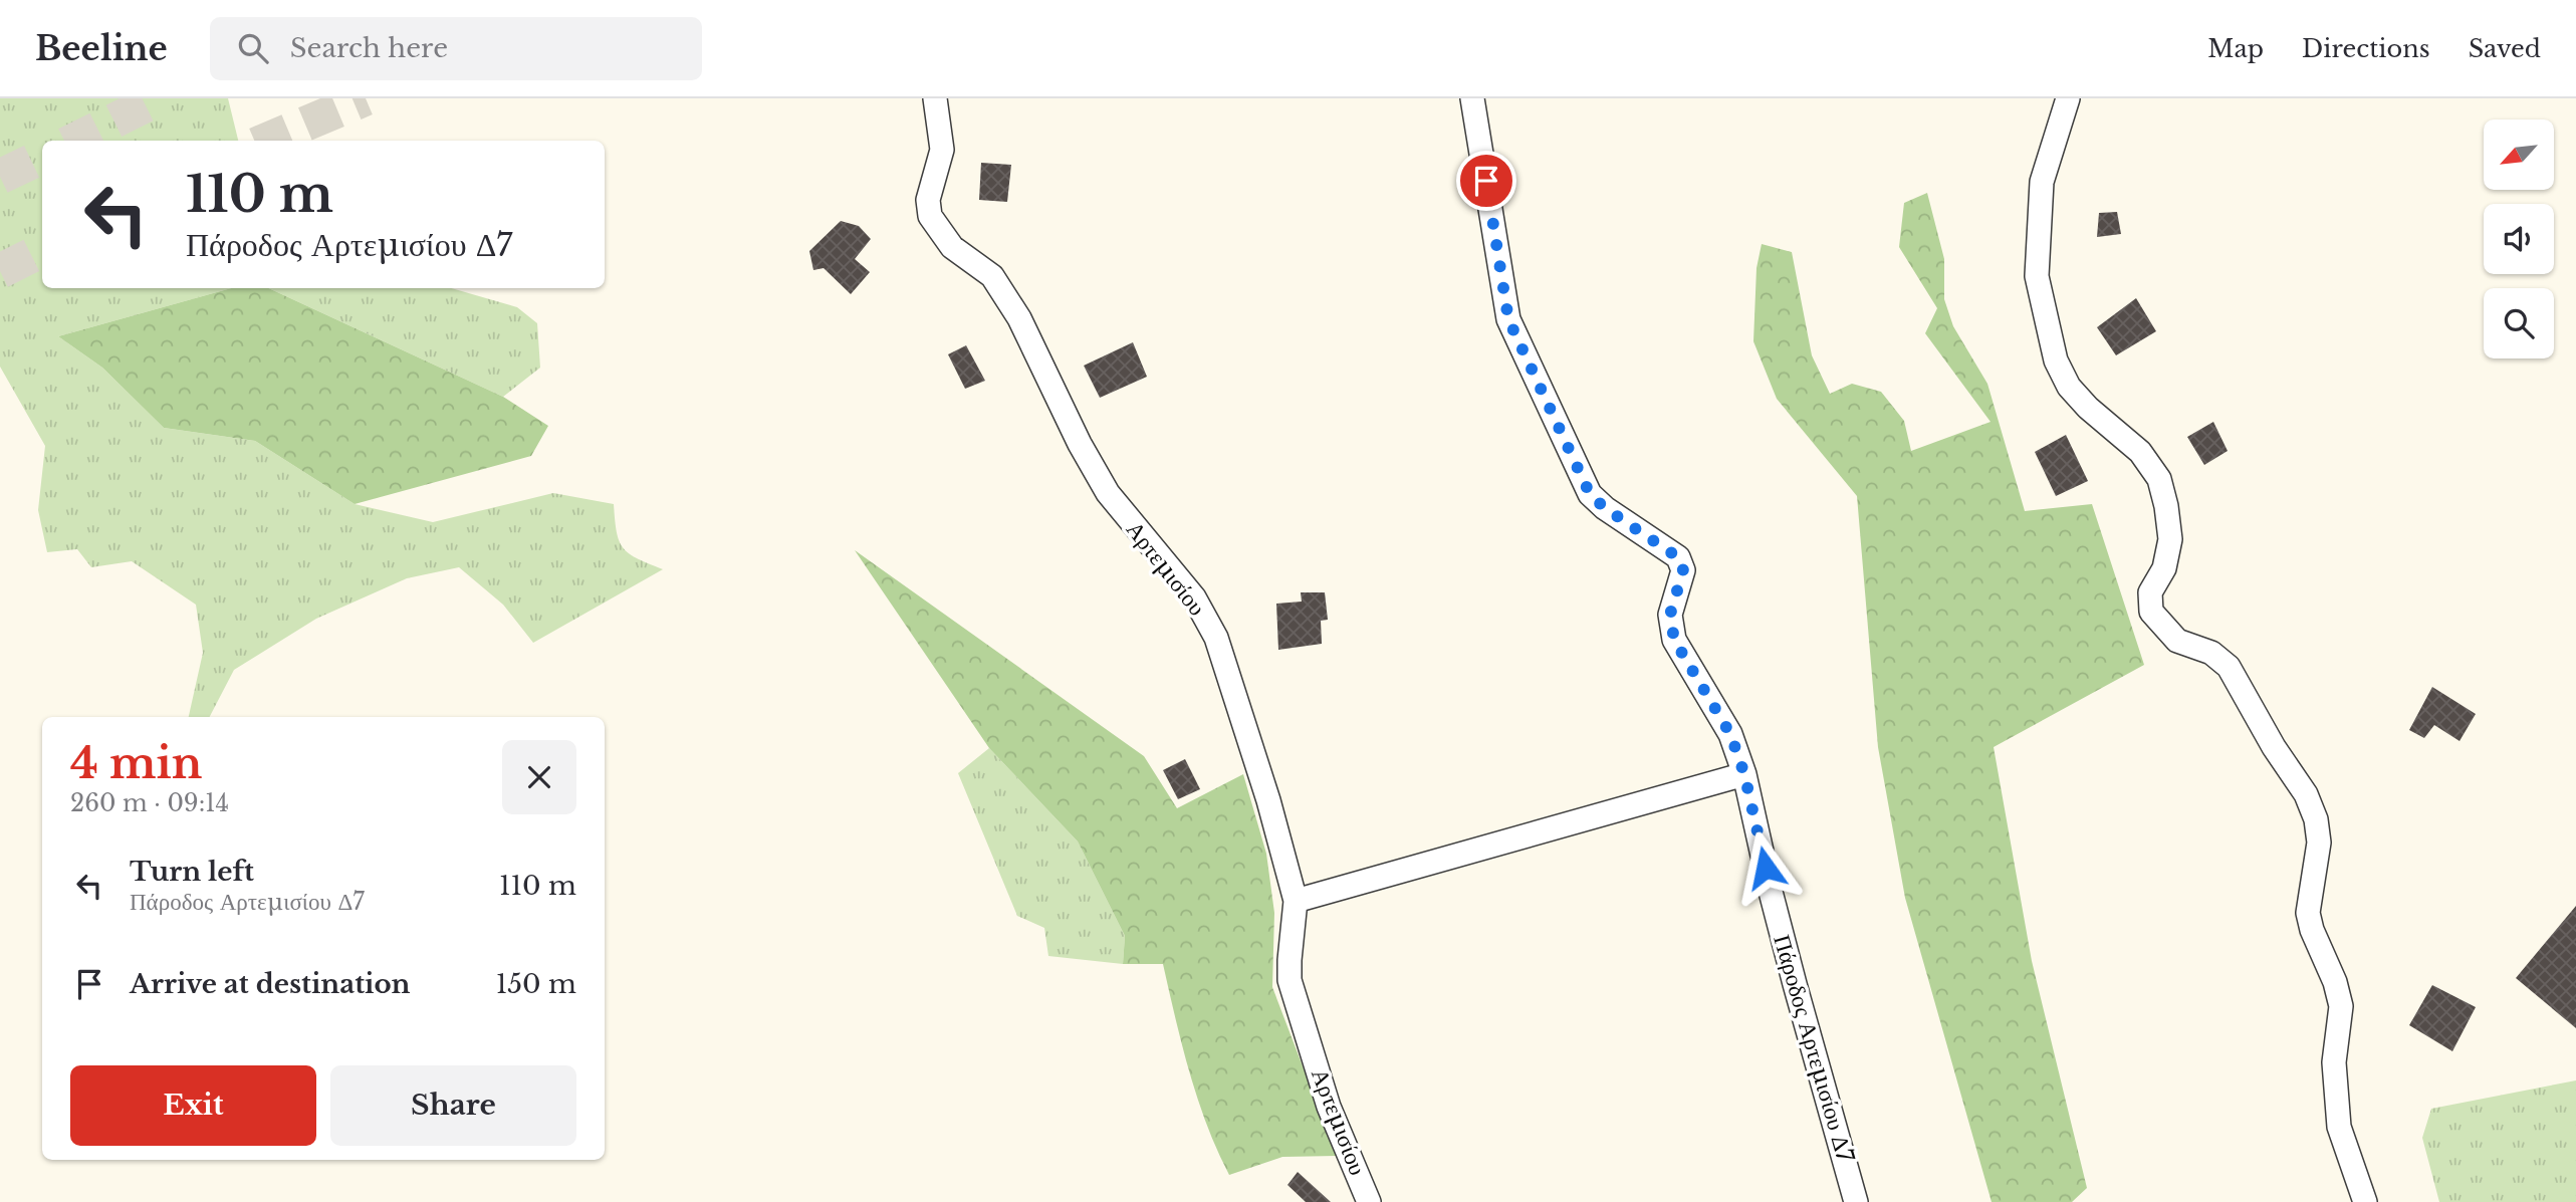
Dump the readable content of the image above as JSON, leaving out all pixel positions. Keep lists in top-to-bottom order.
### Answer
{
  "streets": {
    "street": ["Αρτεμισίου", "Πάροδος Αρτεμισίου Δ7"]
  },
  "north": "bottom left",
  "page": {
    "header": "Beeline",
    "search": "Search here",
    "nav": ["Map", "Directions", "Saved"],
    "turn": ["110 m", "Πάροδος Αρτεμισίου Δ7"],
    "heading": ["4 min", "260 m · 09:14"],
    "list": [
      {
        "name": "Turn left",
        "note": "Πάροδος Αρτεμισίου Δ7",
        "value": "110 m"
      },
      {
        "name": "Arrive at destination",
        "value": "150 m"
      }
    ],
    "buttons": ["Exit", "Share"]
  }
}
